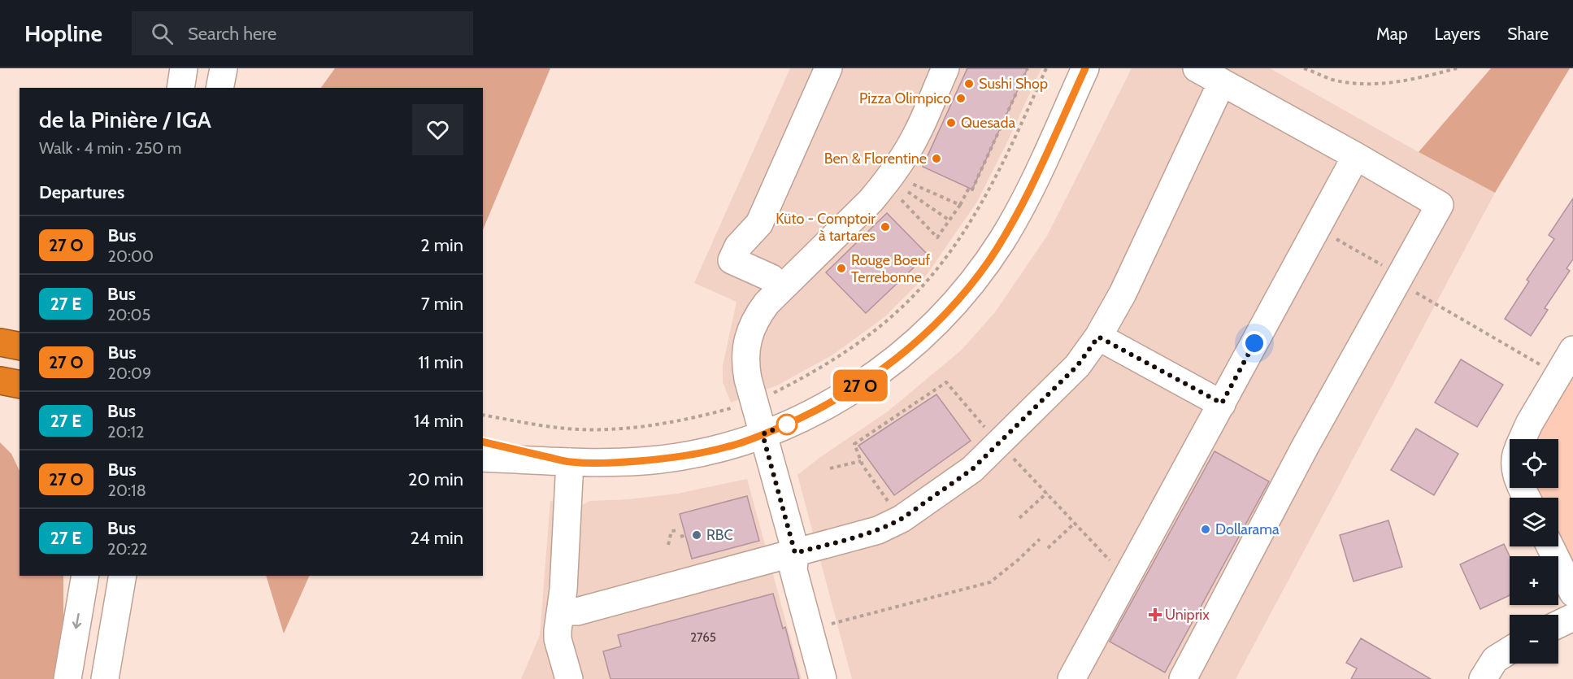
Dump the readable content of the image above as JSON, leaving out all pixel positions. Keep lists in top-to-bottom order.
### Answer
{
  "places": {
    "other": [
      "Sushi Shop",
      "Pizza Olimpico",
      "Quesada",
      "Ben & Florentine",
      "Küto - Comptoir à tartares",
      "Rouge Boeuf Terrebonne",
      "Dollarama",
      "RBC"
    ],
    "health": ["Uniprix"]
  },
  "house_numbers": ["2765"],
  "page": {
    "header": "Hopline",
    "search": "Search here",
    "nav": ["Map", "Layers", "Share"],
    "on_map": "27 O",
    "heading": [
      ["de la Pinière / IGA", "Walk · 4 min · 250 m"],
      "Departures"
    ],
    "list": [
      {
        "mark": "27 O",
        "name": "Bus",
        "note": "20:00",
        "value": "2 min"
      },
      {
        "mark": "27 E",
        "name": "Bus",
        "note": "20:05",
        "value": "7 min"
      },
      {
        "mark": "27 O",
        "name": "Bus",
        "note": "20:09",
        "value": "11 min"
      },
      {
        "mark": "27 E",
        "name": "Bus",
        "note": "20:12",
        "value": "14 min"
      },
      {
        "mark": "27 O",
        "name": "Bus",
        "note": "20:18",
        "value": "20 min"
      },
      {
        "mark": "27 E",
        "name": "Bus",
        "note": "20:22",
        "value": "24 min"
      }
    ],
    "map_buttons": ["+", "−"]
  }
}
